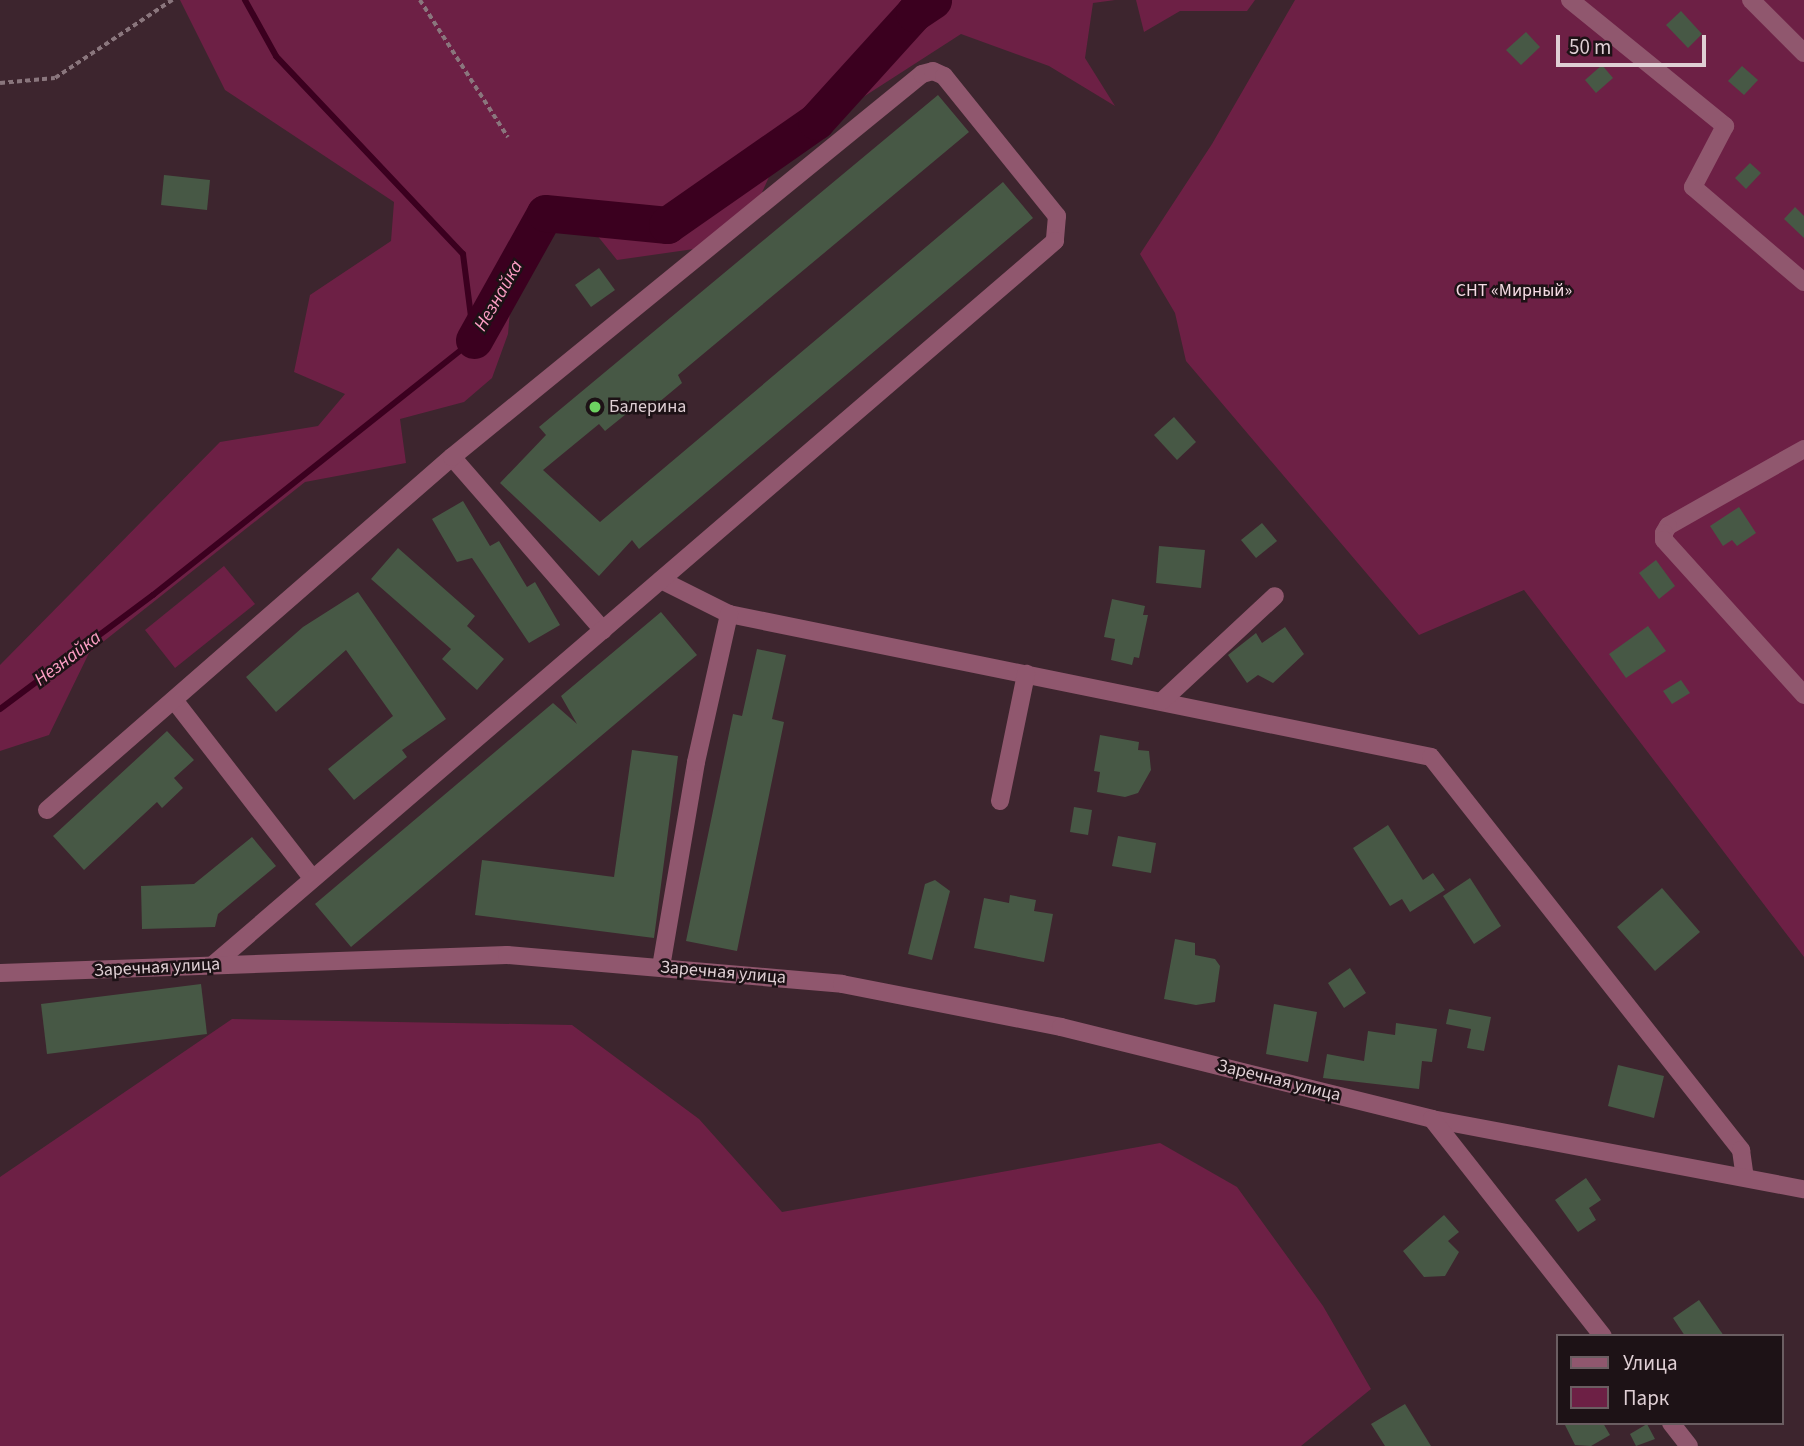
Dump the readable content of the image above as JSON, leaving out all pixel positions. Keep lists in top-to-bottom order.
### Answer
{
  "streets": {
    "street": ["Заречная улица"]
  },
  "water": ["Незнайка"],
  "parks": ["СНТ «Мирный»"],
  "places": ["Балерина"],
  "legend": ["Улица", "Парк"],
  "scale_bar": "50 m"
}
